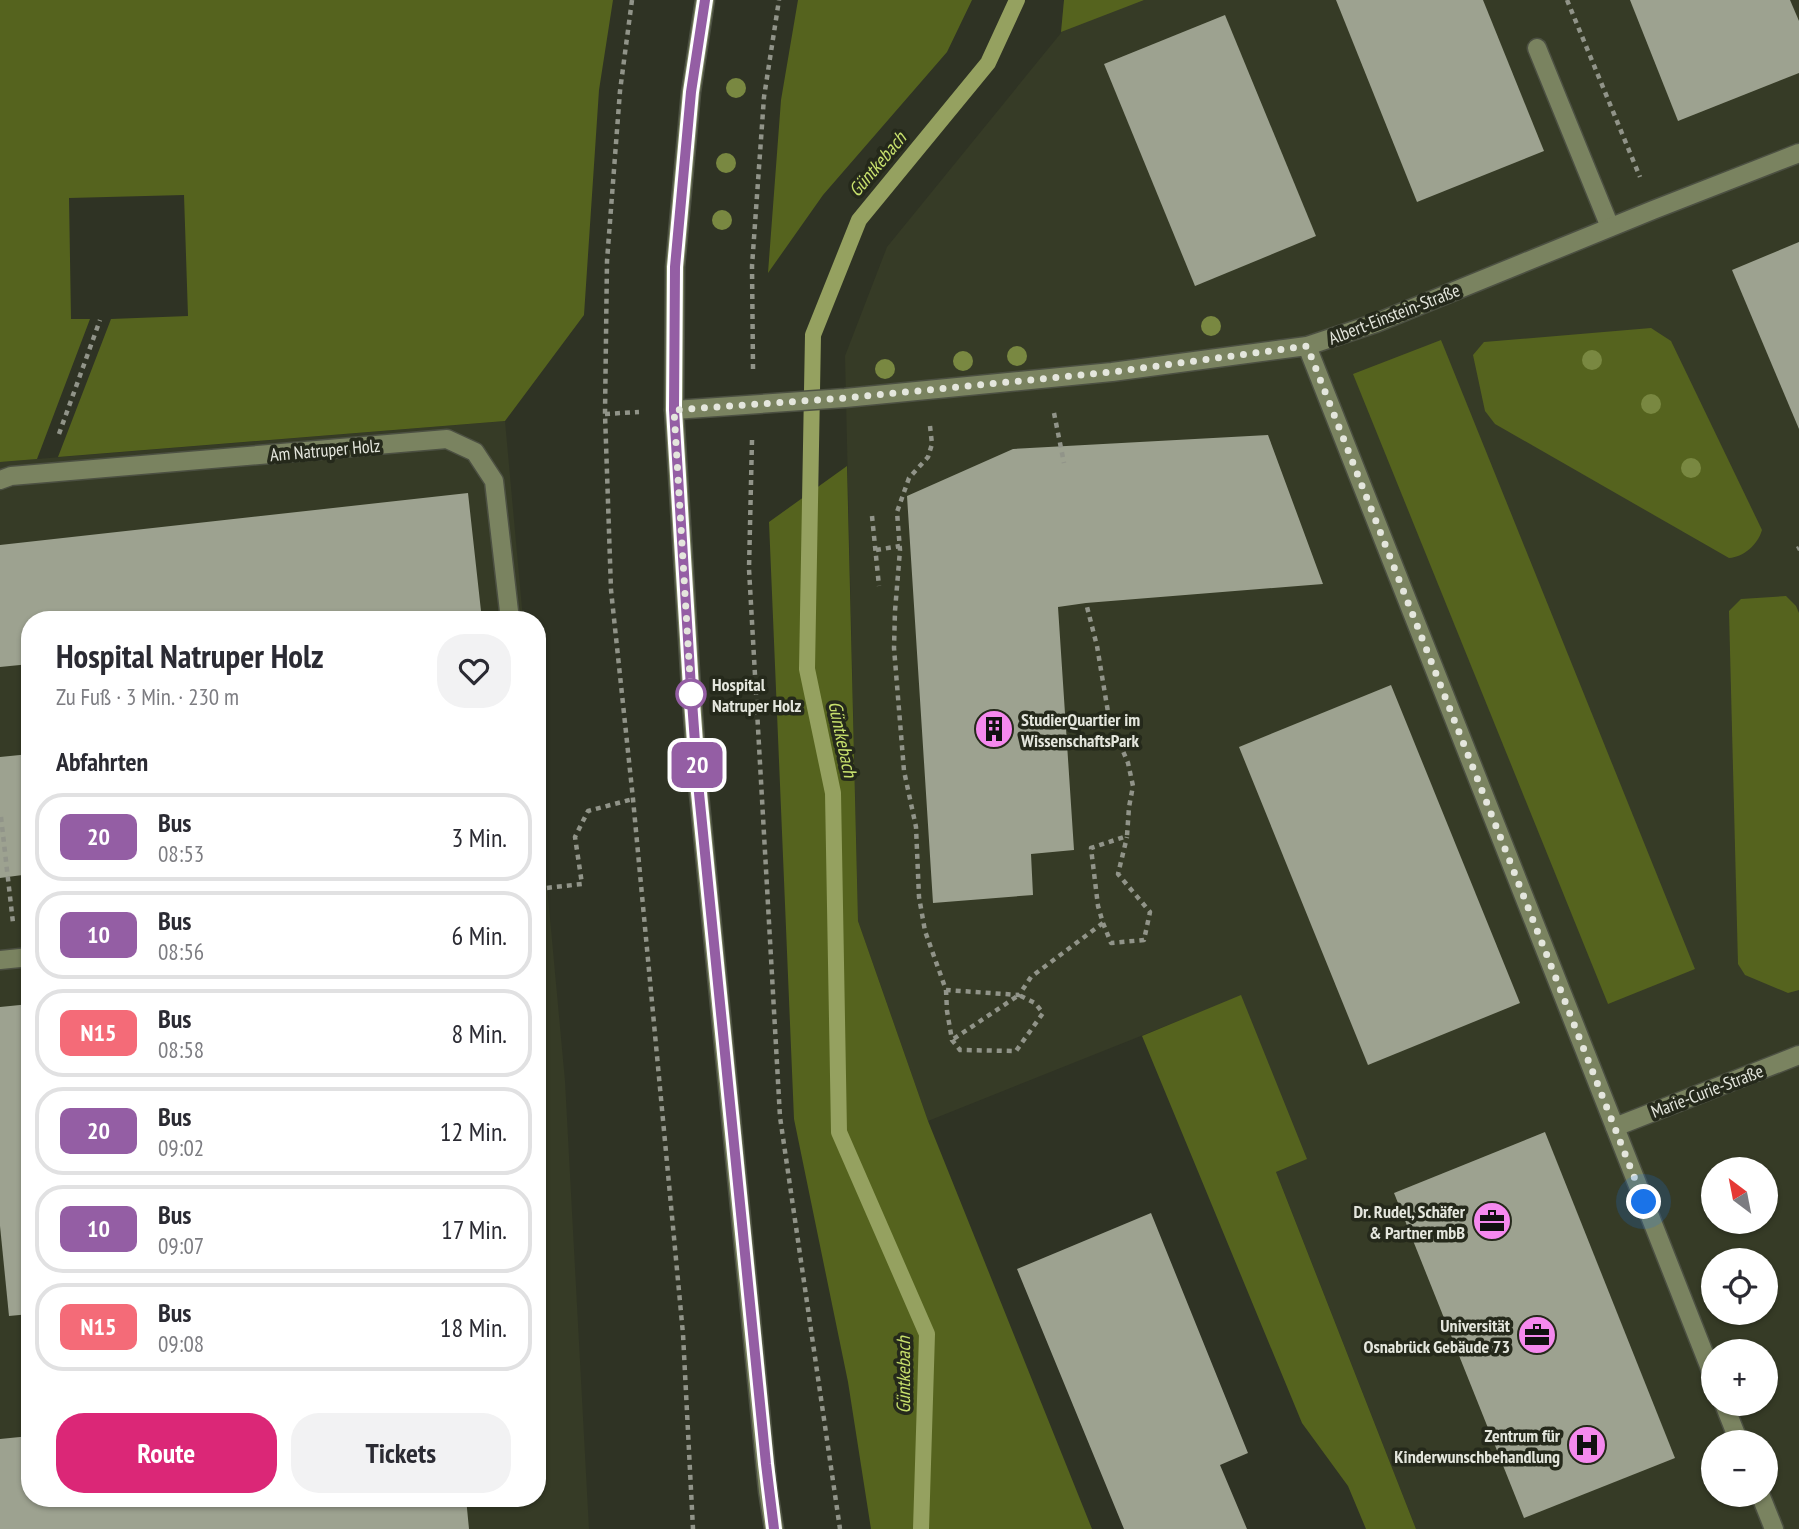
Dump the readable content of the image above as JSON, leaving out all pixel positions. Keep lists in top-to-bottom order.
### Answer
{
  "streets": {
    "street": ["Albert-Einstein-Straße", "Am Natruper Holz", "Marie-Curie-Straße"]
  },
  "water": ["Güntkebach"],
  "places": {
    "other": ["Hospital Natruper Holz"],
    "building": ["StudierQuartier im WissenschaftsPark"],
    "office": ["Dr. Rudel, Schäfer & Partner mbB", "Universität Osnabrück Gebäude 73"],
    "hospital": ["Zentrum für Kinderwunschbehandlung"]
  },
  "lines": ["bus line 20"],
  "north": "top left",
  "page": {
    "on_map": "20",
    "heading": [
      ["Hospital Natruper Holz", "Zu Fuß · 3 Min. · 230 m"],
      "Abfahrten"
    ],
    "list": [
      {
        "mark": "20",
        "name": "Bus",
        "note": "08:53",
        "value": "3 Min."
      },
      {
        "mark": "10",
        "name": "Bus",
        "note": "08:56",
        "value": "6 Min."
      },
      {
        "mark": "N15",
        "name": "Bus",
        "note": "08:58",
        "value": "8 Min."
      },
      {
        "mark": "20",
        "name": "Bus",
        "note": "09:02",
        "value": "12 Min."
      },
      {
        "mark": "10",
        "name": "Bus",
        "note": "09:07",
        "value": "17 Min."
      },
      {
        "mark": "N15",
        "name": "Bus",
        "note": "09:08",
        "value": "18 Min."
      }
    ],
    "map_buttons": ["+", "−"],
    "buttons": ["Route", "Tickets"]
  }
}
